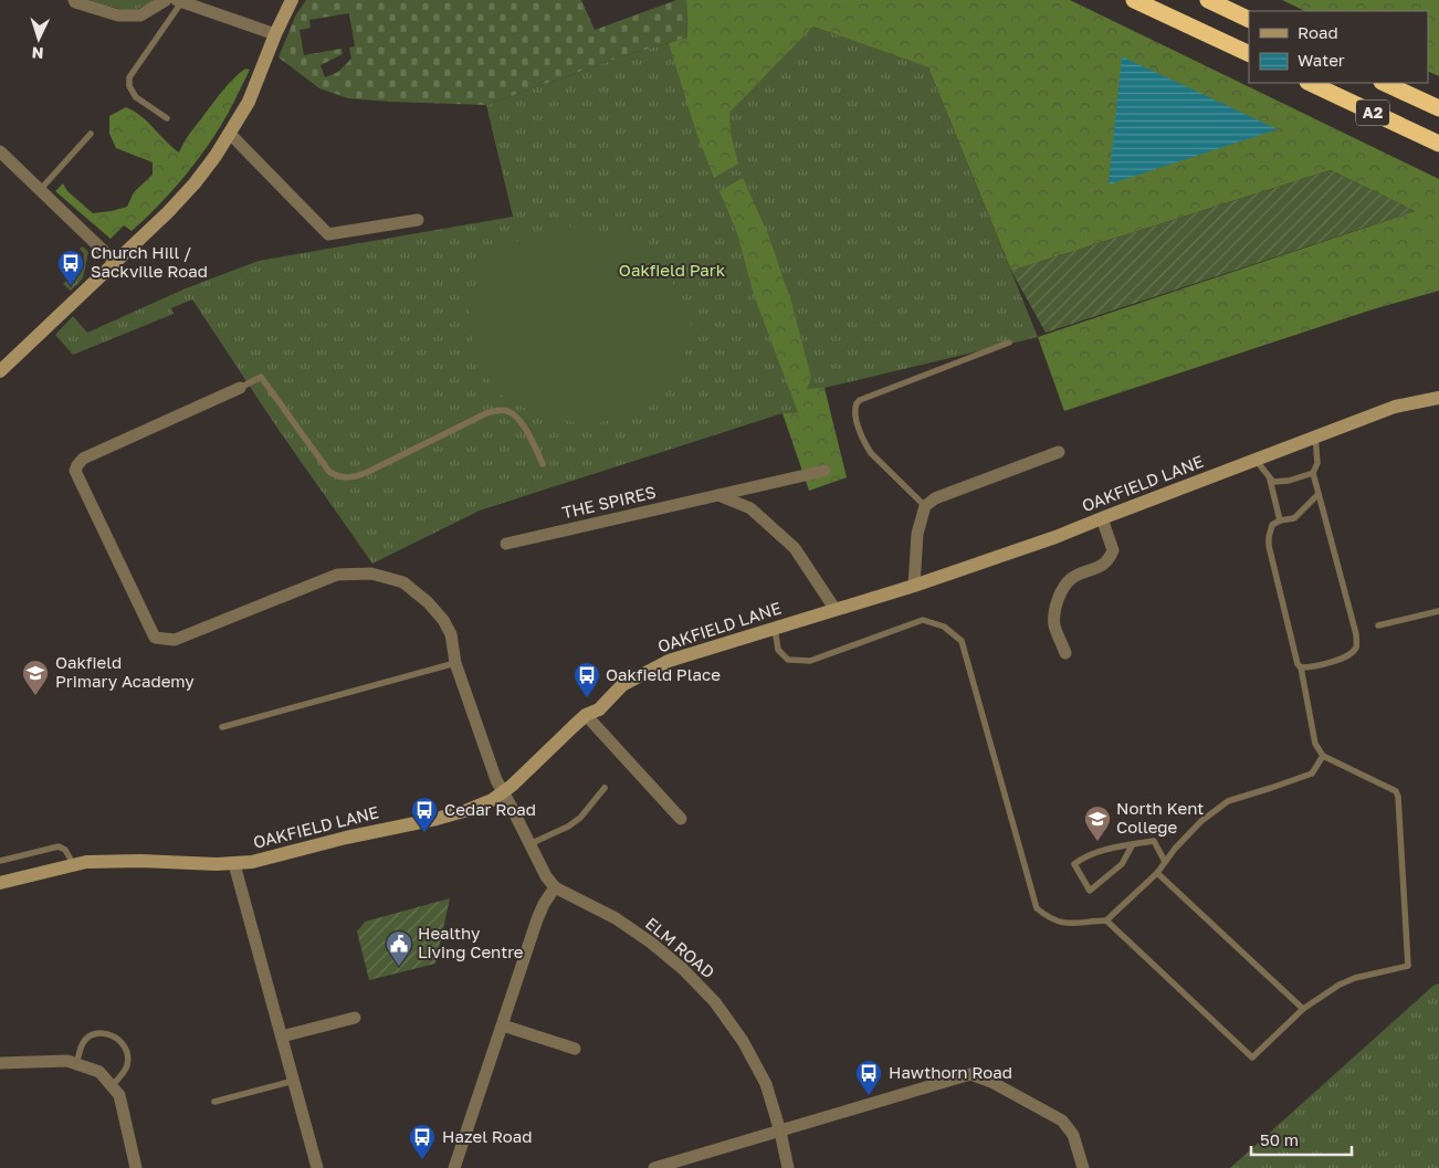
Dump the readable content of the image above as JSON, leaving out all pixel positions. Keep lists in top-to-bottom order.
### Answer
{
  "streets": {
    "highway": ["A2"],
    "street": ["OAKFIELD LANE", "THE SPIRES", "ELM ROAD"]
  },
  "crossings": [
    ["OAKFIELD LANE", "ELM ROAD"]
  ],
  "parks": ["Oakfield Park"],
  "places": {
    "bus stop": [
      "Church Hill / Sackville Road",
      "Oakfield Place",
      "Cedar Road",
      "Hawthorn Road",
      "Hazel Road"
    ],
    "school or university": ["Oakfield Primary Academy", "North Kent College"],
    "public building": ["Healthy Living Centre"]
  },
  "legend": ["Road", "Water"],
  "scale_bar": "50 m",
  "north": "bottom"
}
